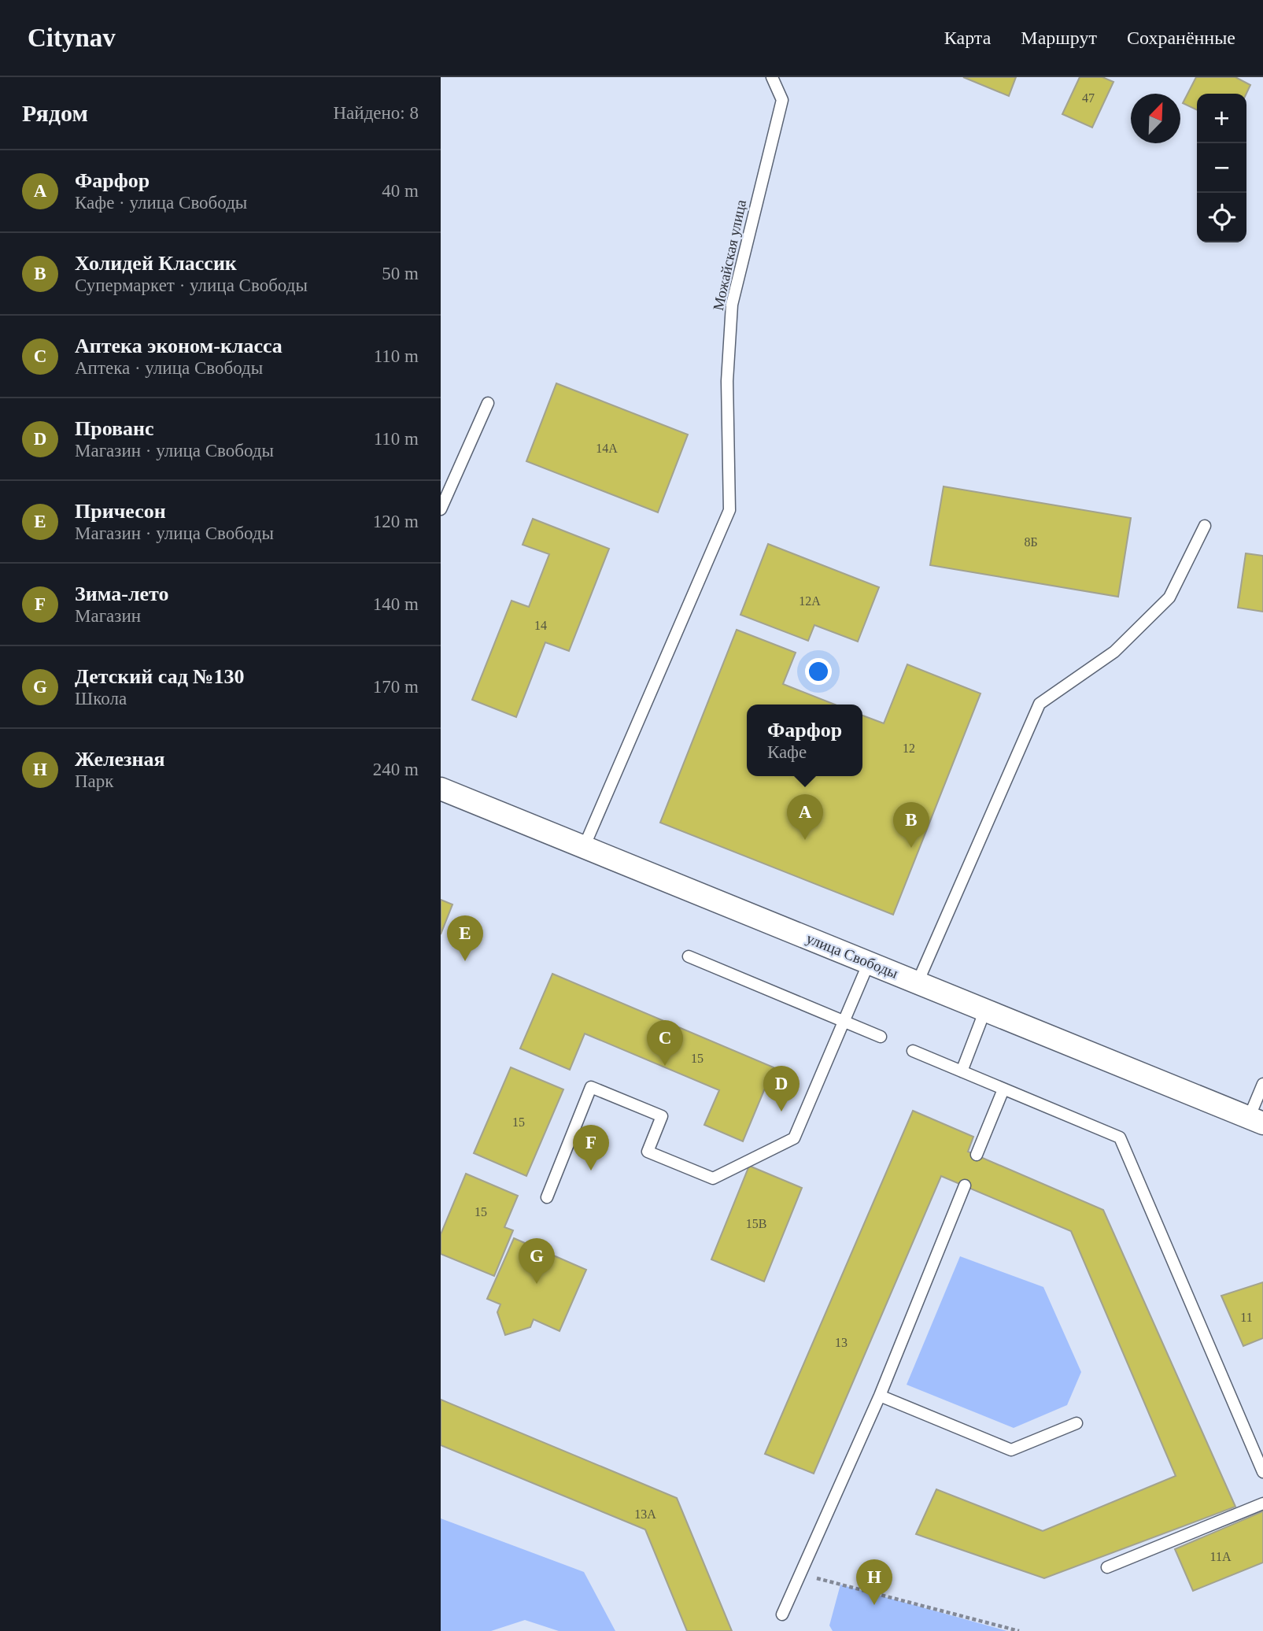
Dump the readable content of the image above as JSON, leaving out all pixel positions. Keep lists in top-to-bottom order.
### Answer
{
  "streets": {
    "street": ["улица Свободы"],
    "lane": ["Можайская улица"]
  },
  "crossings": [
    ["Можайская улица", "улица Свободы"]
  ],
  "house_numbers": [
    "47",
    "14А",
    "8Б",
    "12А",
    "14",
    "12",
    "15",
    "15",
    "15",
    "15В",
    "11",
    "13",
    "13А",
    "11А"
  ],
  "north": "top right",
  "page": {
    "header": "Citynav",
    "nav": ["Карта", "Маршрут", "Сохранённые"],
    "heading": ["Рядом", "Найдено: 8"],
    "map_buttons": ["+", "−"],
    "list": [
      {
        "mark": "A",
        "name": "Фарфор",
        "note": "Кафе · улица Свободы",
        "value": "40 m"
      },
      {
        "mark": "B",
        "name": "Холидей Классик",
        "note": "Супермаркет · улица Свободы",
        "value": "50 m"
      },
      {
        "mark": "C",
        "name": "Аптека эконом-класса",
        "note": "Аптека · улица Свободы",
        "value": "110 m"
      },
      {
        "mark": "D",
        "name": "Прованс",
        "note": "Магазин · улица Свободы",
        "value": "110 m"
      },
      {
        "mark": "E",
        "name": "Причесон",
        "note": "Магазин · улица Свободы",
        "value": "120 m"
      },
      {
        "mark": "F",
        "name": "Зима-лето",
        "note": "Магазин",
        "value": "140 m"
      },
      {
        "mark": "G",
        "name": "Детский сад №130",
        "note": "Школа",
        "value": "170 m"
      },
      {
        "mark": "H",
        "name": "Железная",
        "note": "Парк",
        "value": "240 m"
      }
    ],
    "popup": ["Фарфор", "Кафе"],
    "pins": [
      "A",
      "B",
      "E",
      "C",
      "D",
      "F",
      "G",
      "H"
    ]
  }
}
